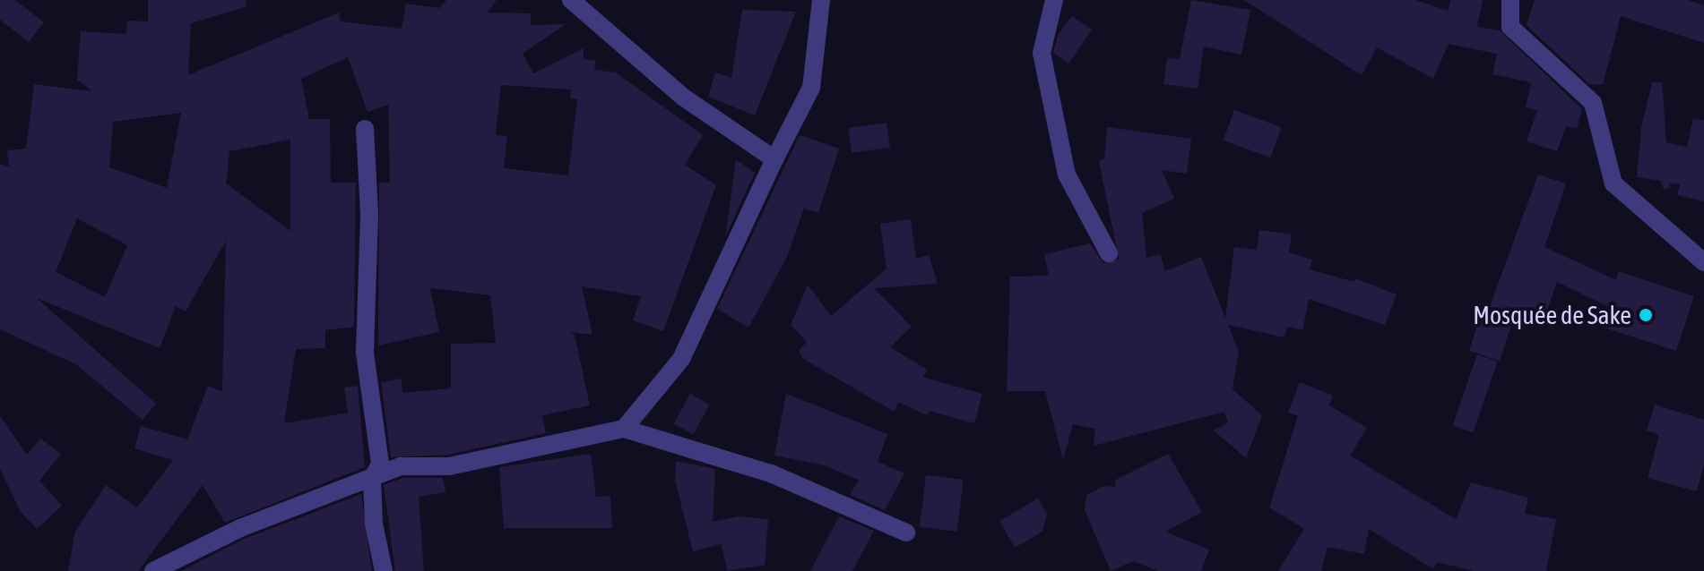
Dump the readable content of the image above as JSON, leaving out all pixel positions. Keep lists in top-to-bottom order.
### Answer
{
  "places": ["Mosquée de Sake"]
}
